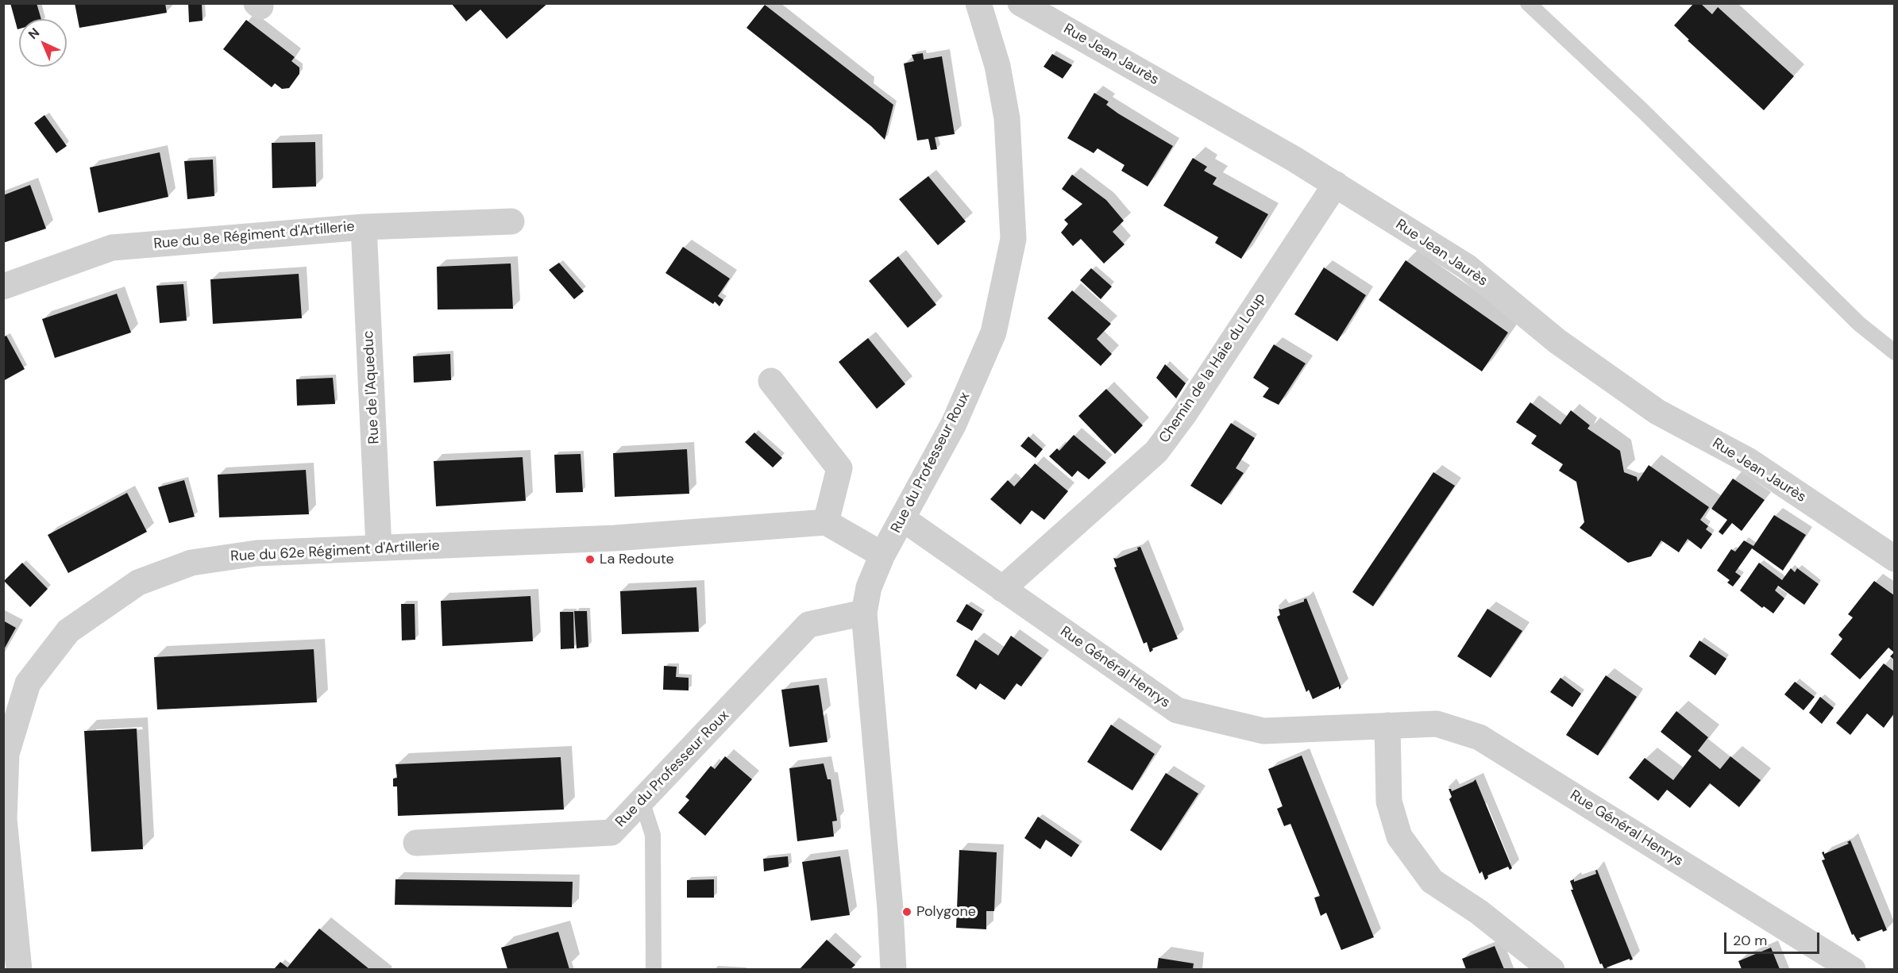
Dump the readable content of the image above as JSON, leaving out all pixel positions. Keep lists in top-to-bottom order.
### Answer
{
  "streets": {
    "street": [
      "Rue Jean Jaurès",
      "Rue du 8e Régiment d'Artillerie",
      "Chemin de la Haie du Loup",
      "Rue de l'Aqueduc",
      "Rue du Professeur Roux",
      "Rue du 62e Régiment d'Artillerie",
      "Rue Général Henrys"
    ]
  },
  "crossings": [
    ["Rue Jean Jaurès", "Chemin de la Haie du Loup"],
    ["Rue du 8e Régiment d'Artillerie", "Rue de l'Aqueduc"],
    ["Chemin de la Haie du Loup", "Rue Général Henrys"],
    ["Rue de l'Aqueduc", "Rue du 62e Régiment d'Artillerie"],
    ["Rue du Professeur Roux", "Rue Général Henrys"]
  ],
  "places": ["La Redoute", "Polygone"],
  "scale_bar": "20 m",
  "north": "top left"
}
